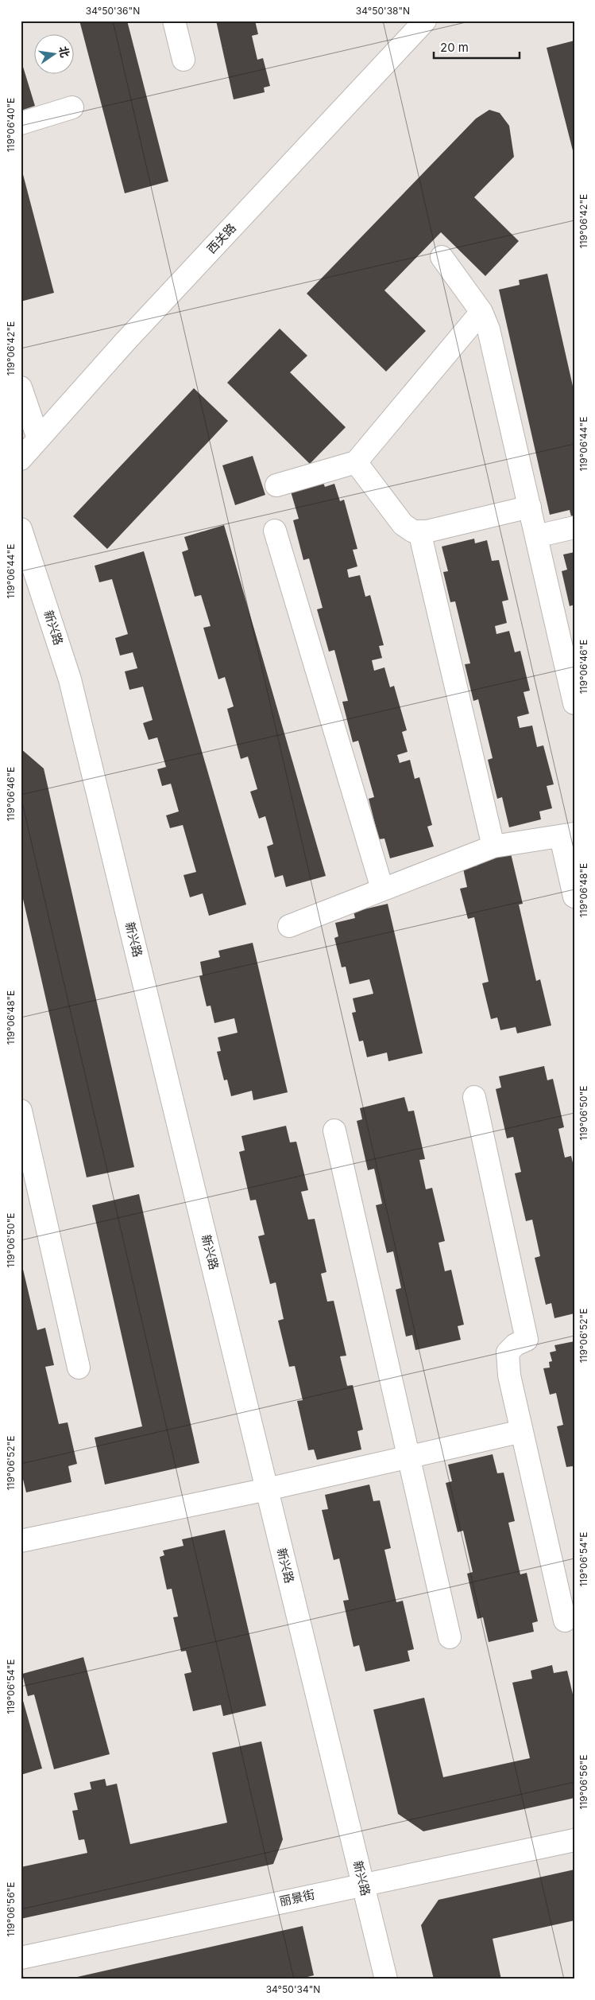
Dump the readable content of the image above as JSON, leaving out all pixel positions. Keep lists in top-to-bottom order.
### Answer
{
  "streets": {
    "street": ["西关路", "新兴路", "丽景街"]
  },
  "crossings": [
    ["新兴路", "丽景街"]
  ],
  "scale_bar": "20 m",
  "north": "right",
  "coordinates": [
    "34°50'36\"N",
    "34°50'38\"N",
    "119°06'40\"E",
    "119°06'42\"E",
    "119°06'44\"E",
    "119°06'46\"E",
    "119°06'48\"E",
    "119°06'50\"E",
    "119°06'52\"E",
    "119°06'54\"E",
    "119°06'56\"E",
    "34°50'34\"N"
  ]
}
